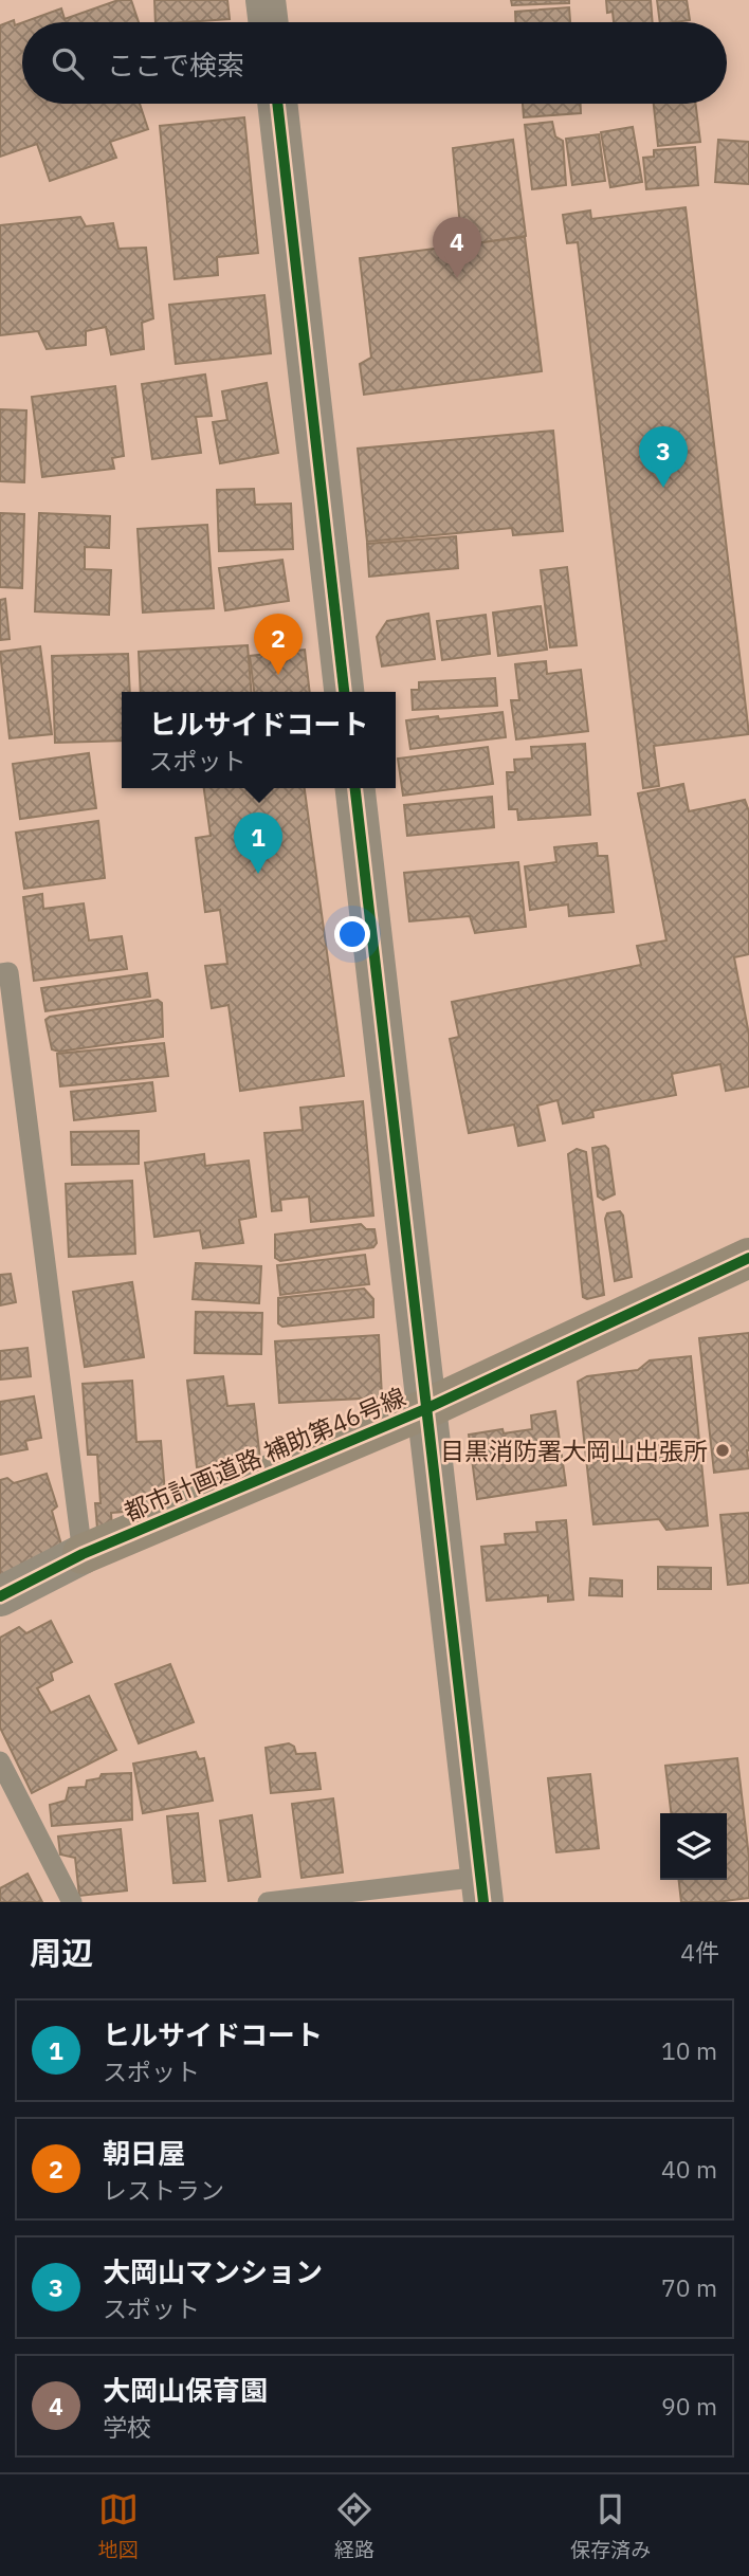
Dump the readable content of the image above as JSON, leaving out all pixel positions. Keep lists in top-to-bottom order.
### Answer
{
  "streets": {
    "street": ["都市計画道路 補助第46号線"]
  },
  "places": ["目黒消防署大岡山出張所"],
  "page": {
    "search": "ここで検索",
    "pins": [
      "4",
      "3",
      "2",
      "1"
    ],
    "popup": ["ヒルサイドコート", "スポット"],
    "heading": ["周辺", "4件"],
    "list": [
      {
        "mark": "1",
        "name": "ヒルサイドコート",
        "note": "スポット",
        "value": "10 m"
      },
      {
        "mark": "2",
        "name": "朝日屋",
        "note": "レストラン",
        "value": "40 m"
      },
      {
        "mark": "3",
        "name": "大岡山マンション",
        "note": "スポット",
        "value": "70 m"
      },
      {
        "mark": "4",
        "name": "大岡山保育園",
        "note": "学校",
        "value": "90 m"
      }
    ],
    "nav": ["地図", "経路", "保存済み"]
  }
}
